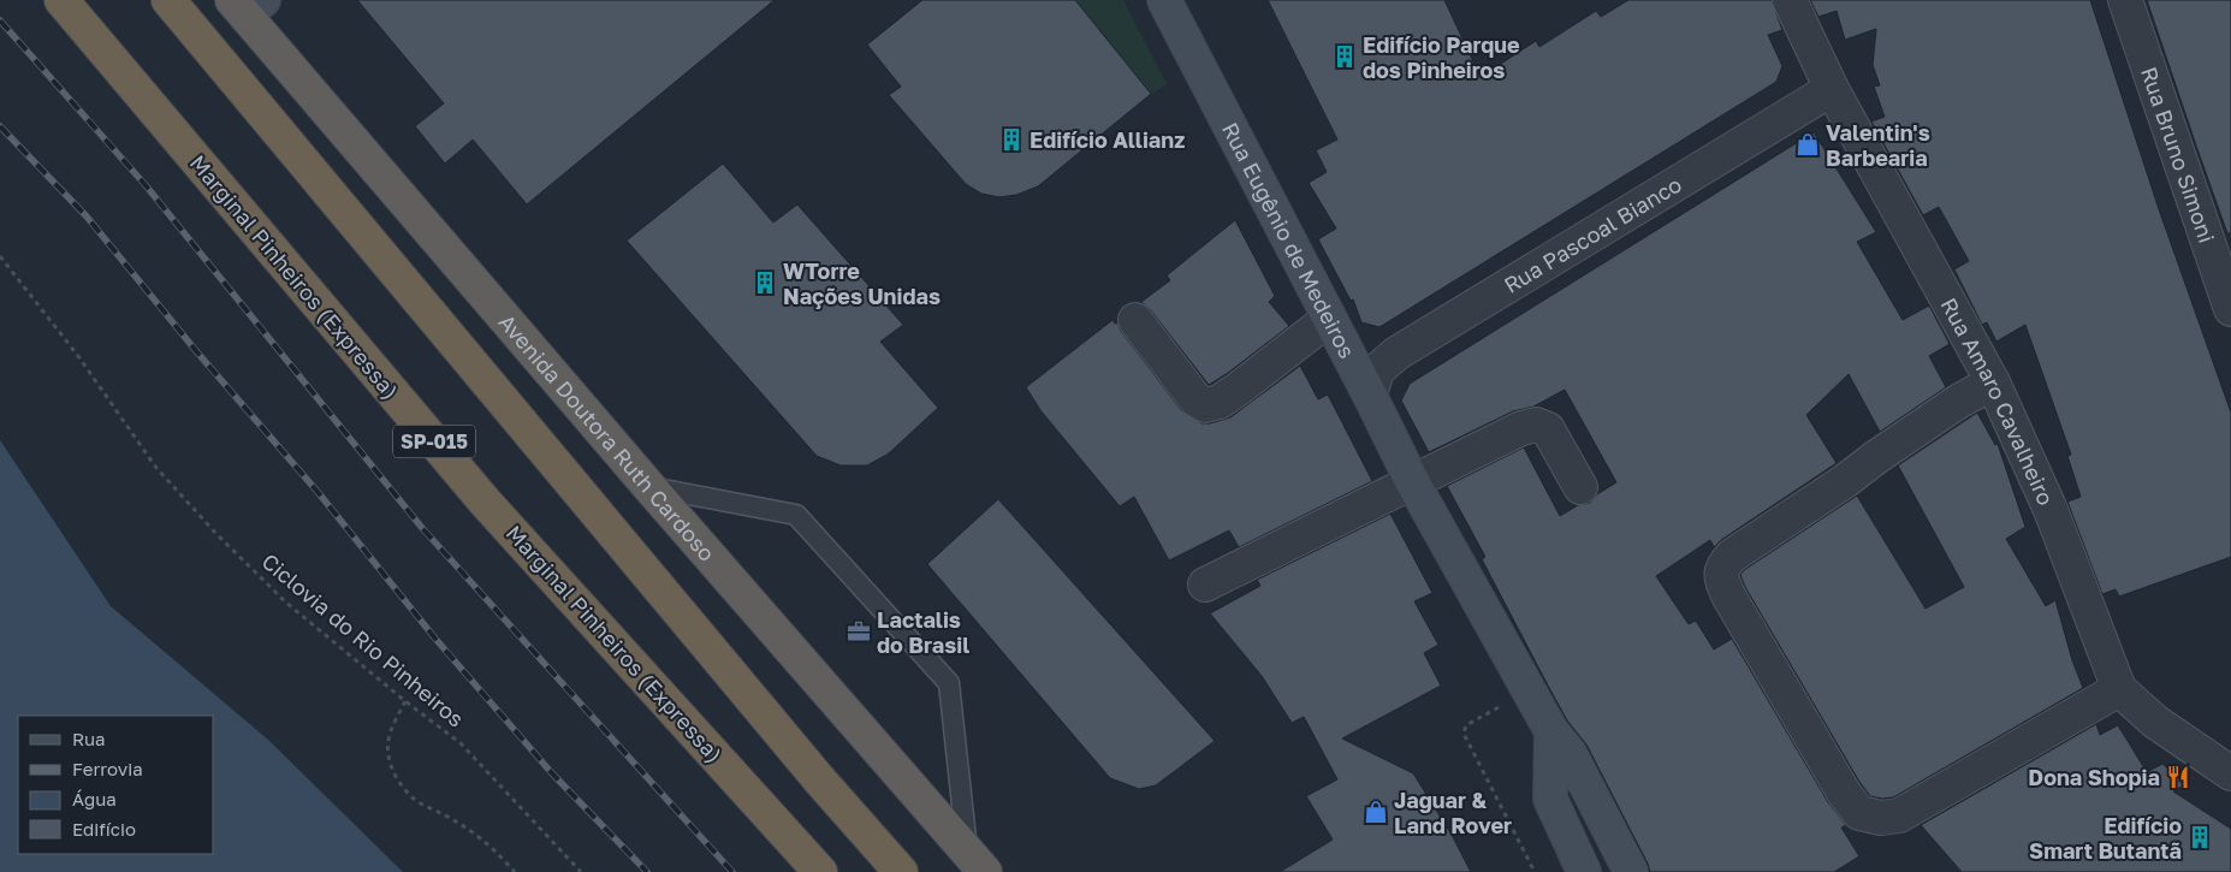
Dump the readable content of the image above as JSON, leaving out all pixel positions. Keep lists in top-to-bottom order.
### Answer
{
  "streets": {
    "highway": ["Marginal Pinheiros (Expressa)", "Avenida Doutora Ruth Cardoso", "SP-015"],
    "main road": ["Rua Eugênio de Medeiros"],
    "street": ["Rua Bruno Simoni", "Rua Pascoal Bianco", "Rua Amaro Cavalheiro"],
    "path": ["Ciclovia do Rio Pinheiros"]
  },
  "crossings": [
    ["Rua Pascoal Bianco", "Rua Eugênio de Medeiros"],
    ["Rua Pascoal Bianco", "Rua Amaro Cavalheiro"]
  ],
  "places": {
    "building": [
      "Edifício Parque dos Pinheiros",
      "Edifício Allianz",
      "WTorre Nações Unidas",
      "Edifício Smart Butantã"
    ],
    "shop": ["Valentin's Barbearia", "Jaguar & Land Rover"],
    "office": ["Lactalis do Brasil"],
    "restaurant": ["Dona Shopia"]
  },
  "legend": [
    "Rua",
    "Ferrovia",
    "Água",
    "Edifício"
  ]
}
